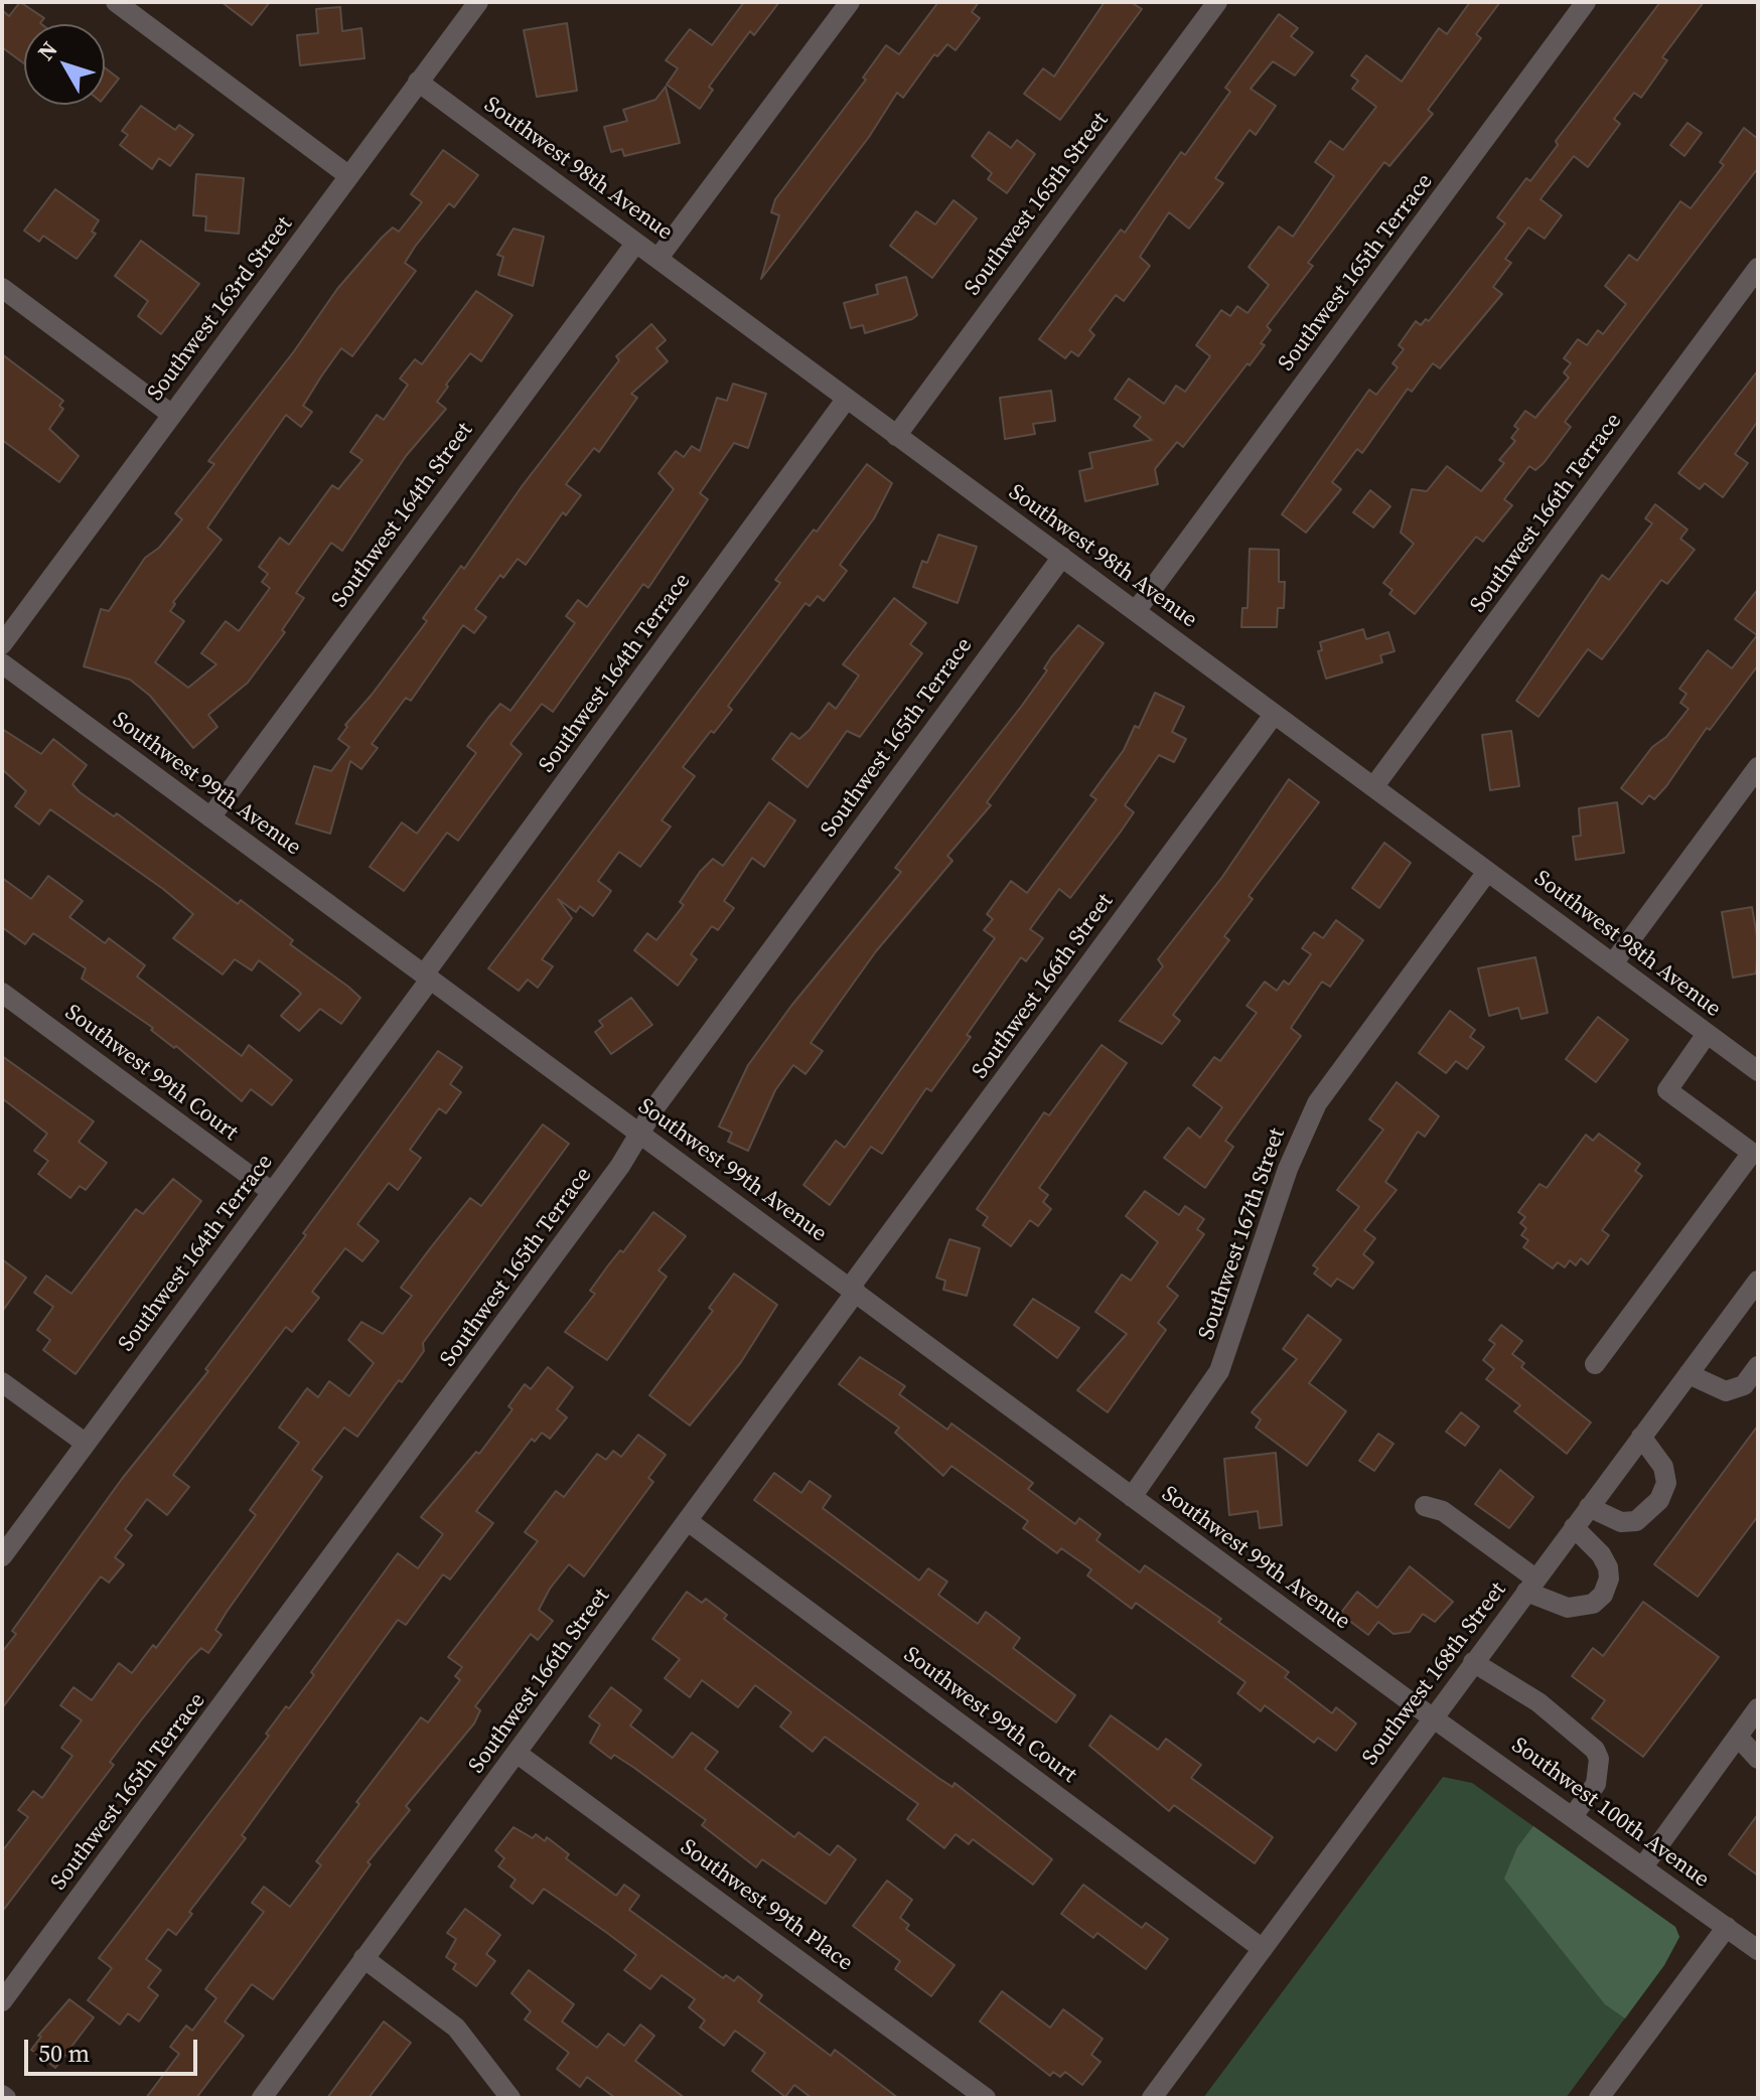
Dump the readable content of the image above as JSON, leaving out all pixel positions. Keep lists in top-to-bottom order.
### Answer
{
  "streets": {
    "street": [
      "Southwest 98th Avenue",
      "Southwest 165th Street",
      "Southwest 165th Terrace",
      "Southwest 163rd Street",
      "Southwest 166th Terrace",
      "Southwest 164th Street",
      "Southwest 164th Terrace",
      "Southwest 99th Avenue",
      "Southwest 166th Street",
      "Southwest 99th Court",
      "Southwest 167th Street",
      "Southwest 168th Street",
      "Southwest 100th Avenue",
      "Southwest 99th Place"
    ]
  },
  "crossings": [
    ["Southwest 98th Avenue", "Southwest 165th Street"],
    ["Southwest 98th Avenue", "Southwest 165th Terrace"],
    ["Southwest 98th Avenue", "Southwest 163rd Street"],
    ["Southwest 98th Avenue", "Southwest 166th Terrace"],
    ["Southwest 98th Avenue", "Southwest 164th Street"],
    ["Southwest 98th Avenue", "Southwest 164th Terrace"],
    ["Southwest 98th Avenue", "Southwest 166th Street"],
    ["Southwest 98th Avenue", "Southwest 167th Street"],
    ["Southwest 165th Terrace", "Southwest 99th Avenue"],
    ["Southwest 164th Street", "Southwest 99th Avenue"],
    ["Southwest 164th Terrace", "Southwest 99th Avenue"],
    ["Southwest 164th Terrace", "Southwest 99th Court"],
    ["Southwest 99th Avenue", "Southwest 166th Street"],
    ["Southwest 99th Avenue", "Southwest 167th Street"],
    ["Southwest 99th Avenue", "Southwest 168th Street"],
    ["Southwest 99th Avenue", "Southwest 100th Avenue"],
    ["Southwest 166th Street", "Southwest 99th Court"],
    ["Southwest 166th Street", "Southwest 99th Place"],
    ["Southwest 99th Court", "Southwest 168th Street"],
    ["Southwest 168th Street", "Southwest 100th Avenue"]
  ],
  "scale_bar": "50 m",
  "north": "top left"
}
